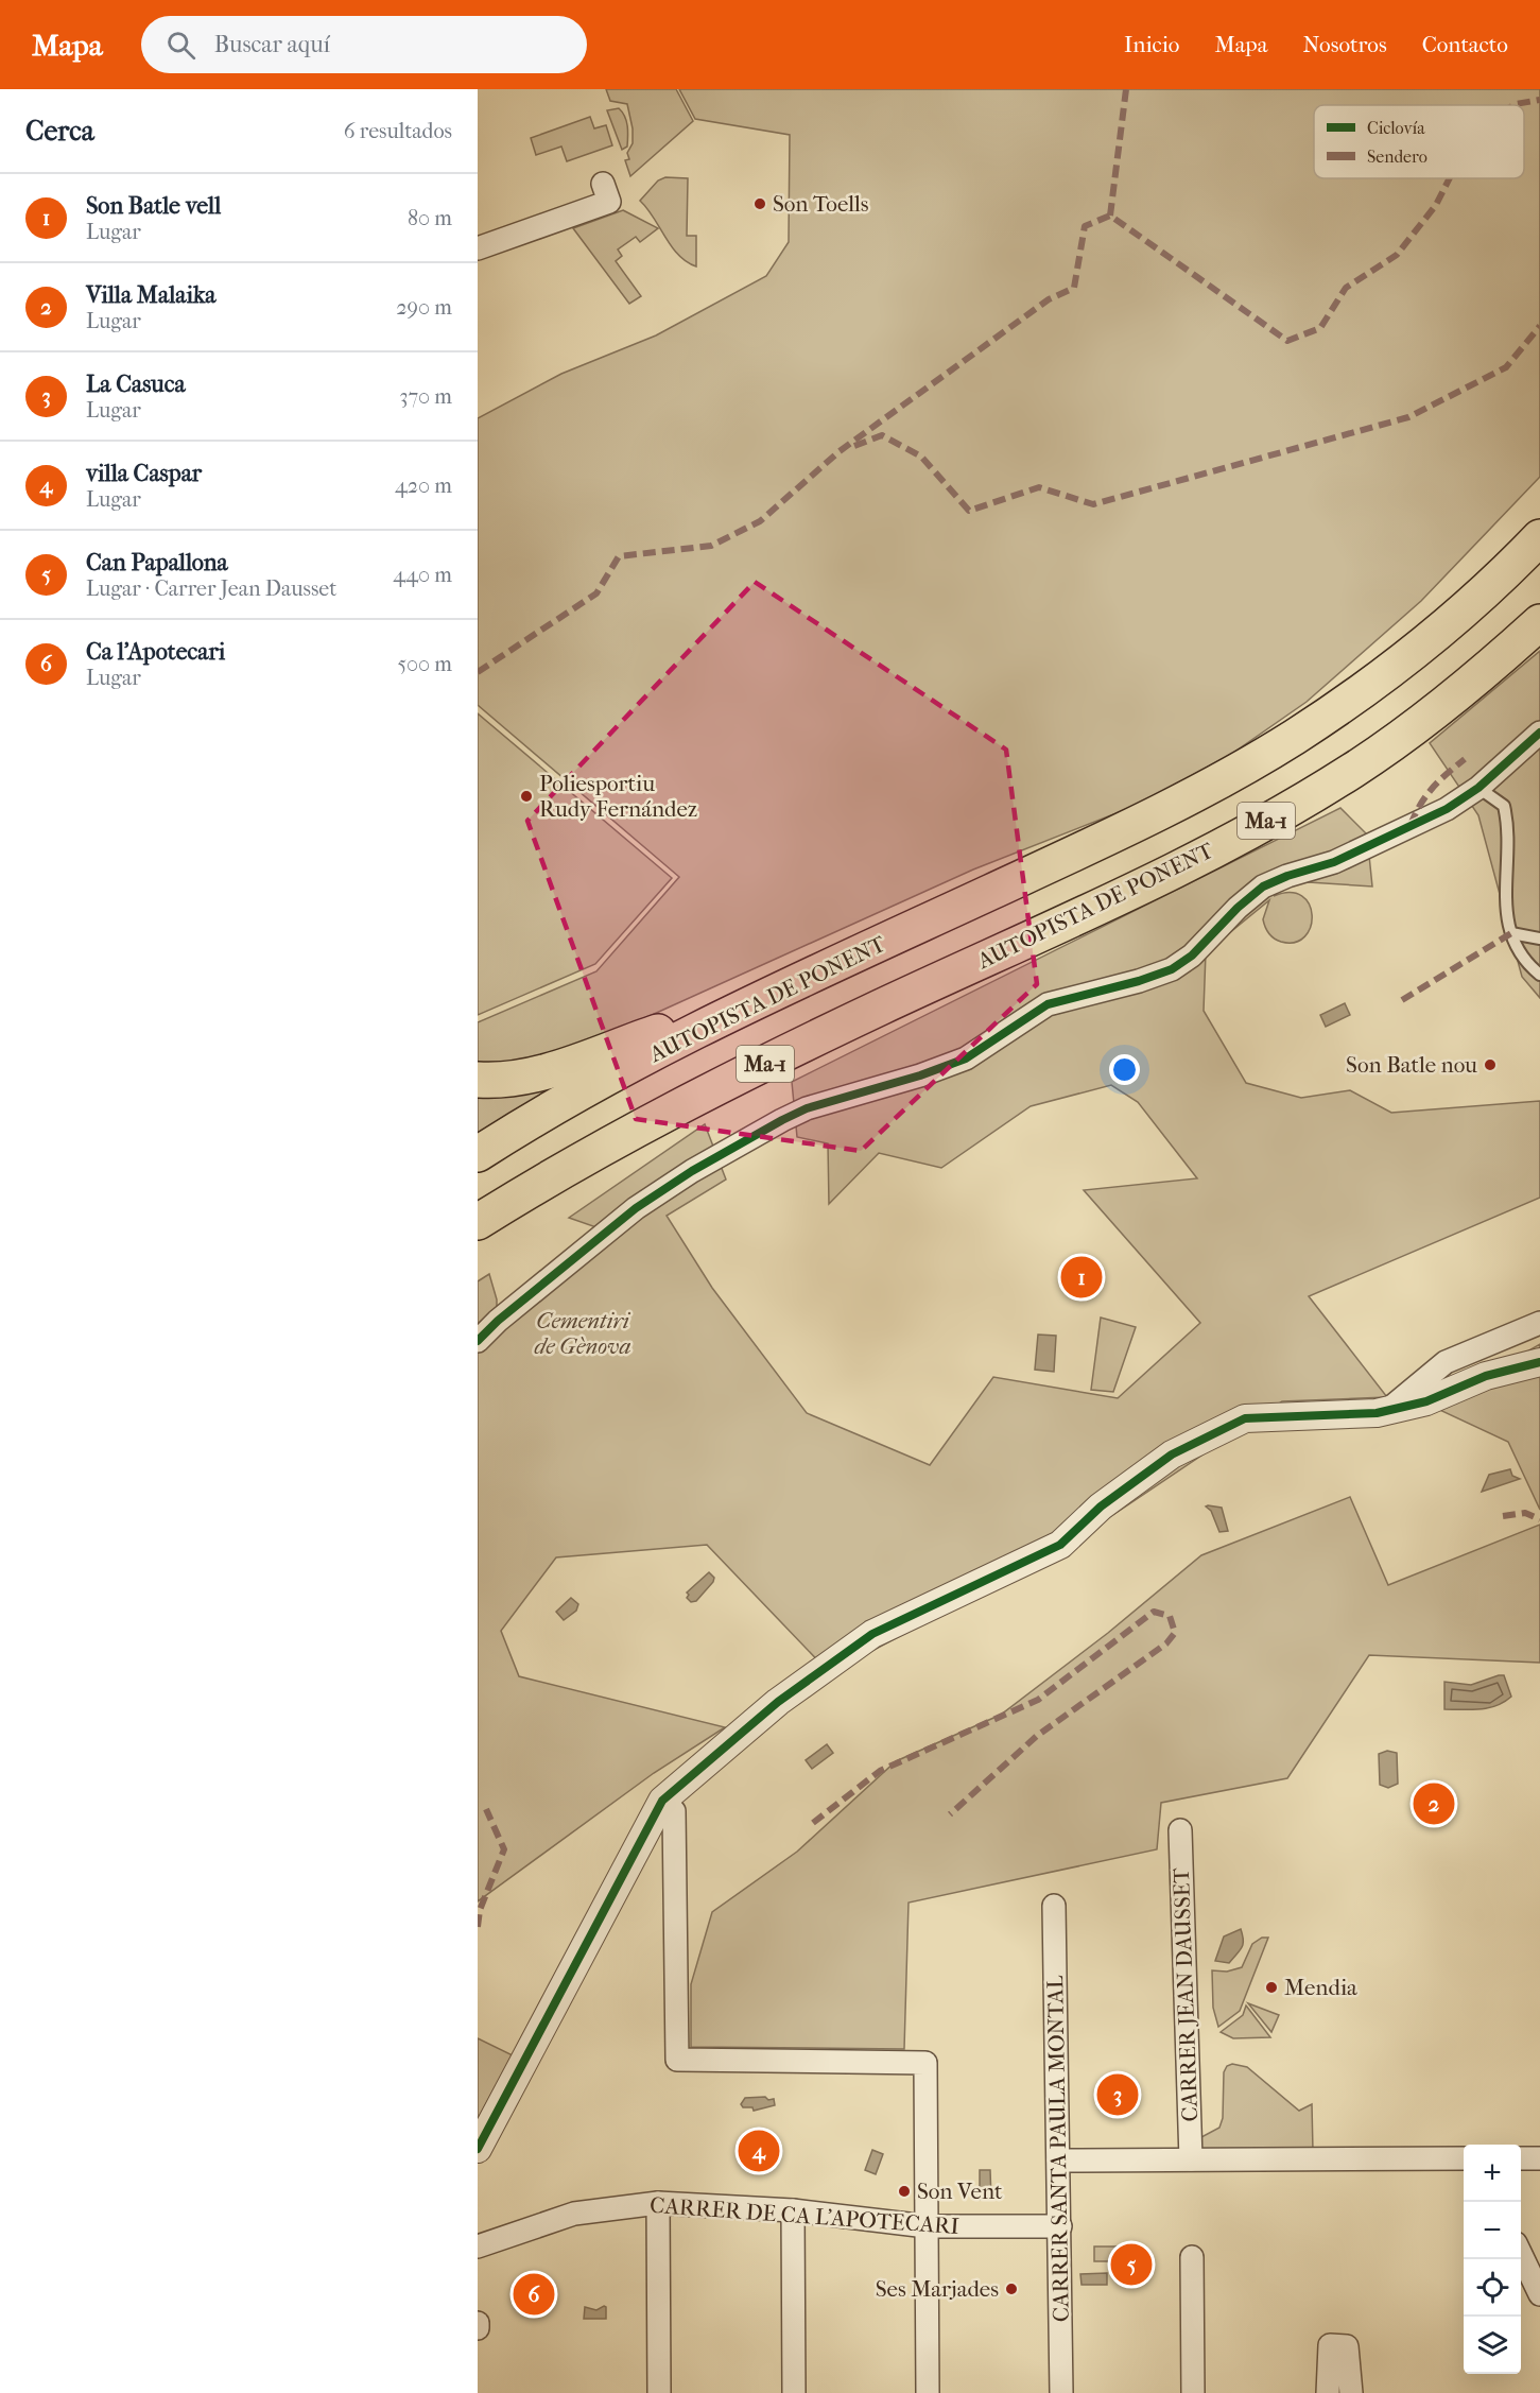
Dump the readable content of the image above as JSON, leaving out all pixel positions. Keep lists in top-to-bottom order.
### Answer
{
  "streets": {
    "highway": ["Ma-1", "AUTOPISTA DE PONENT"],
    "street": ["CARRER JEAN DAUSSET", "CARRER SANTA PAULA MONTAL", "CARRER DE CA L'APOTECARI"]
  },
  "crossings": [
    ["CARRER SANTA PAULA MONTAL", "CARRER DE CA L'APOTECARI"]
  ],
  "parks": ["Cementiri de Gènova"],
  "places": [
    "Son Toells",
    "Poliesportiu Rudy Fernández",
    "Son Batle nou",
    "Mendia",
    "Son Vent",
    "Ses Marjades"
  ],
  "legend": ["Ciclovía", "Sendero"],
  "page": {
    "header": "Mapa",
    "search": "Buscar aquí",
    "nav": [
      "Inicio",
      "Mapa",
      "Nosotros",
      "Contacto"
    ],
    "heading": ["Cerca", "6 resultados"],
    "list": [
      {
        "mark": "1",
        "name": "Son Batle vell",
        "note": "Lugar",
        "value": "80 m"
      },
      {
        "mark": "2",
        "name": "Villa Malaika",
        "note": "Lugar",
        "value": "290 m"
      },
      {
        "mark": "3",
        "name": "La Casuca",
        "note": "Lugar",
        "value": "370 m"
      },
      {
        "mark": "4",
        "name": "villa Caspar",
        "note": "Lugar",
        "value": "420 m"
      },
      {
        "mark": "5",
        "name": "Can Papallona",
        "note": "Lugar · Carrer Jean Dausset",
        "value": "440 m"
      },
      {
        "mark": "6",
        "name": "Ca l'Apotecari",
        "note": "Lugar",
        "value": "500 m"
      }
    ],
    "pins": [
      "1",
      "2",
      "3",
      "4",
      "5",
      "6"
    ],
    "map_buttons": ["+", "−"]
  }
}
